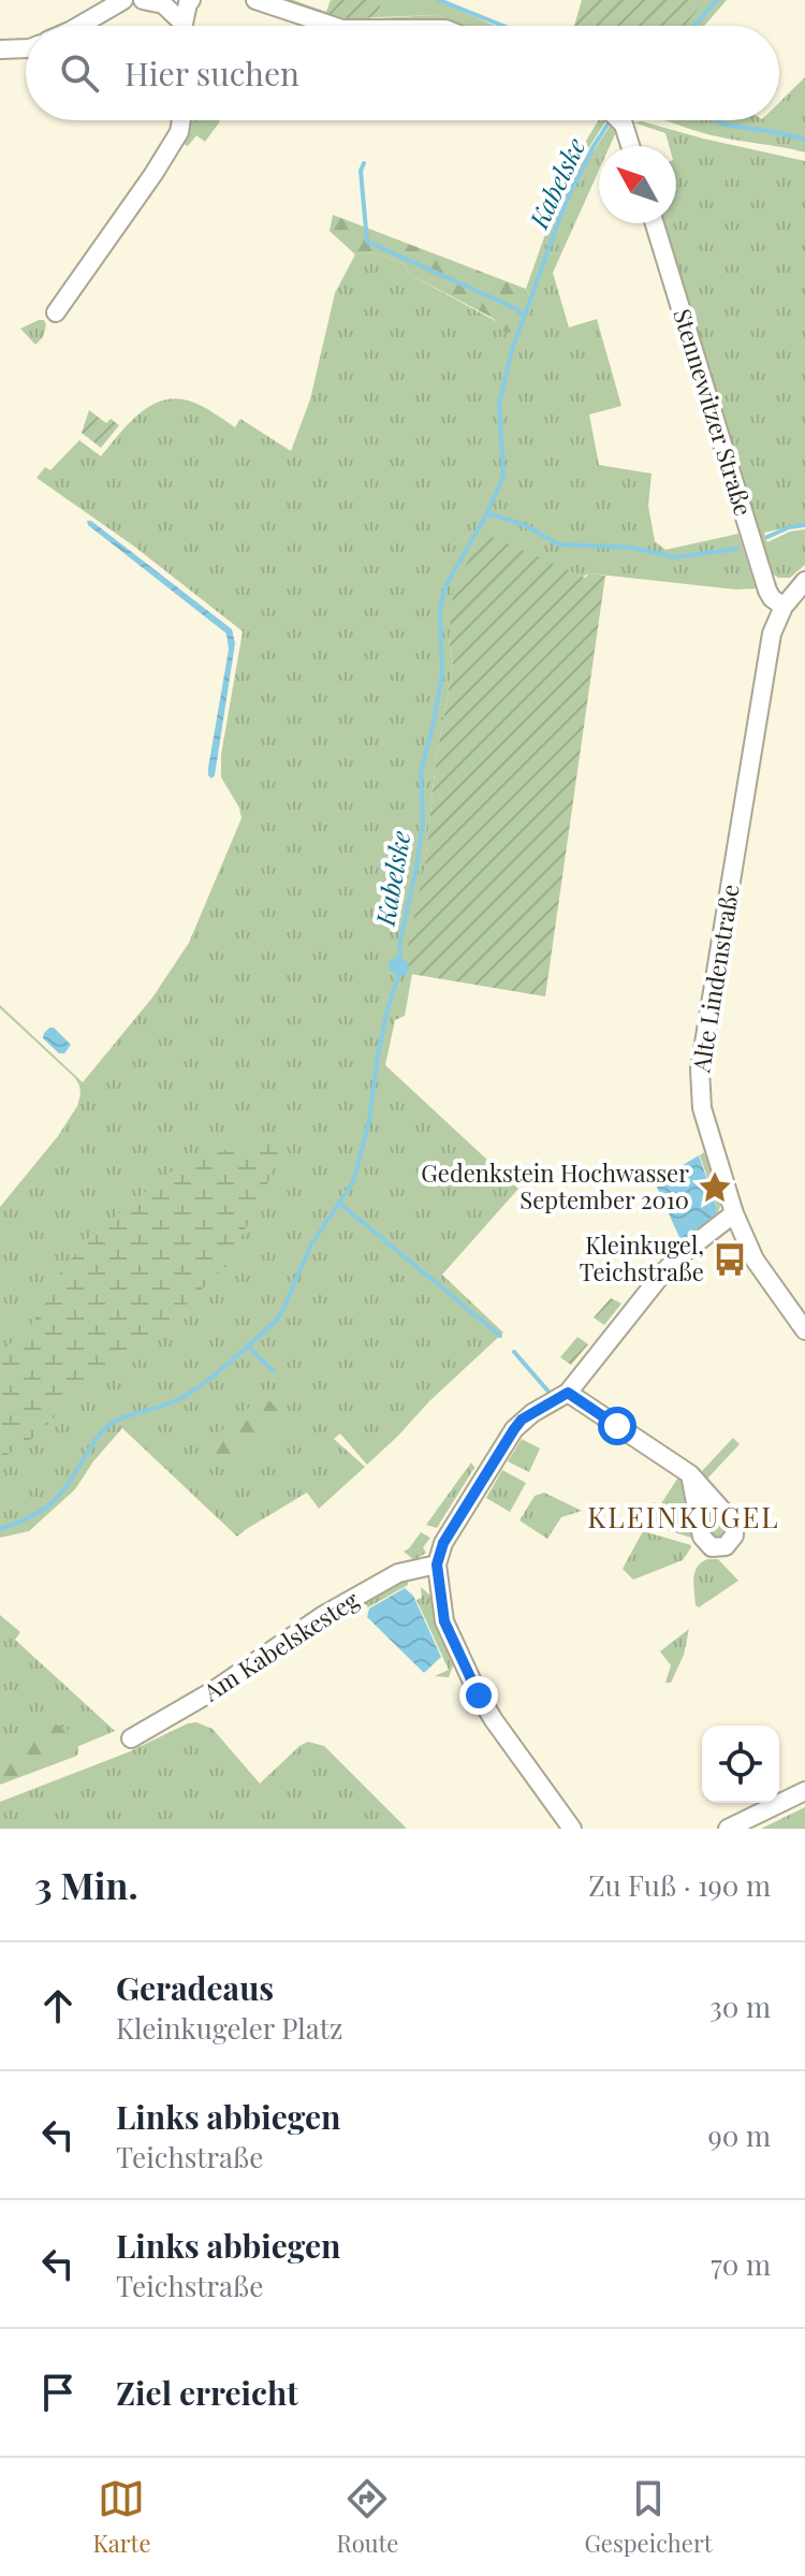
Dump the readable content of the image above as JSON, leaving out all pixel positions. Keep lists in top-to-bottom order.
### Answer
{
  "streets": {
    "street": ["Stennewitzer Straße", "Alte Lindenstraße", "Am Kabelskesteg"]
  },
  "crossings": [
    ["Stennewitzer Straße", "Alte Lindenstraße"]
  ],
  "districts": ["KLEINKUGEL"],
  "water": ["Kabelske"],
  "places": {
    "place": ["Gedenkstein Hochwasser September 2010"],
    "bus stop": ["Kleinkugel, Teichstraße"]
  },
  "north": "top left",
  "page": {
    "search": "Hier suchen",
    "heading": ["3 Min.", "Zu Fuß · 190 m"],
    "list": [
      ["Geradeaus", "Kleinkugeler Platz", "30 m"],
      ["Links abbiegen", "Teichstraße", "90 m"],
      ["Links abbiegen", "Teichstraße", "70 m"],
      "Ziel erreicht"
    ],
    "nav": ["Karte", "Route", "Gespeichert"]
  }
}
